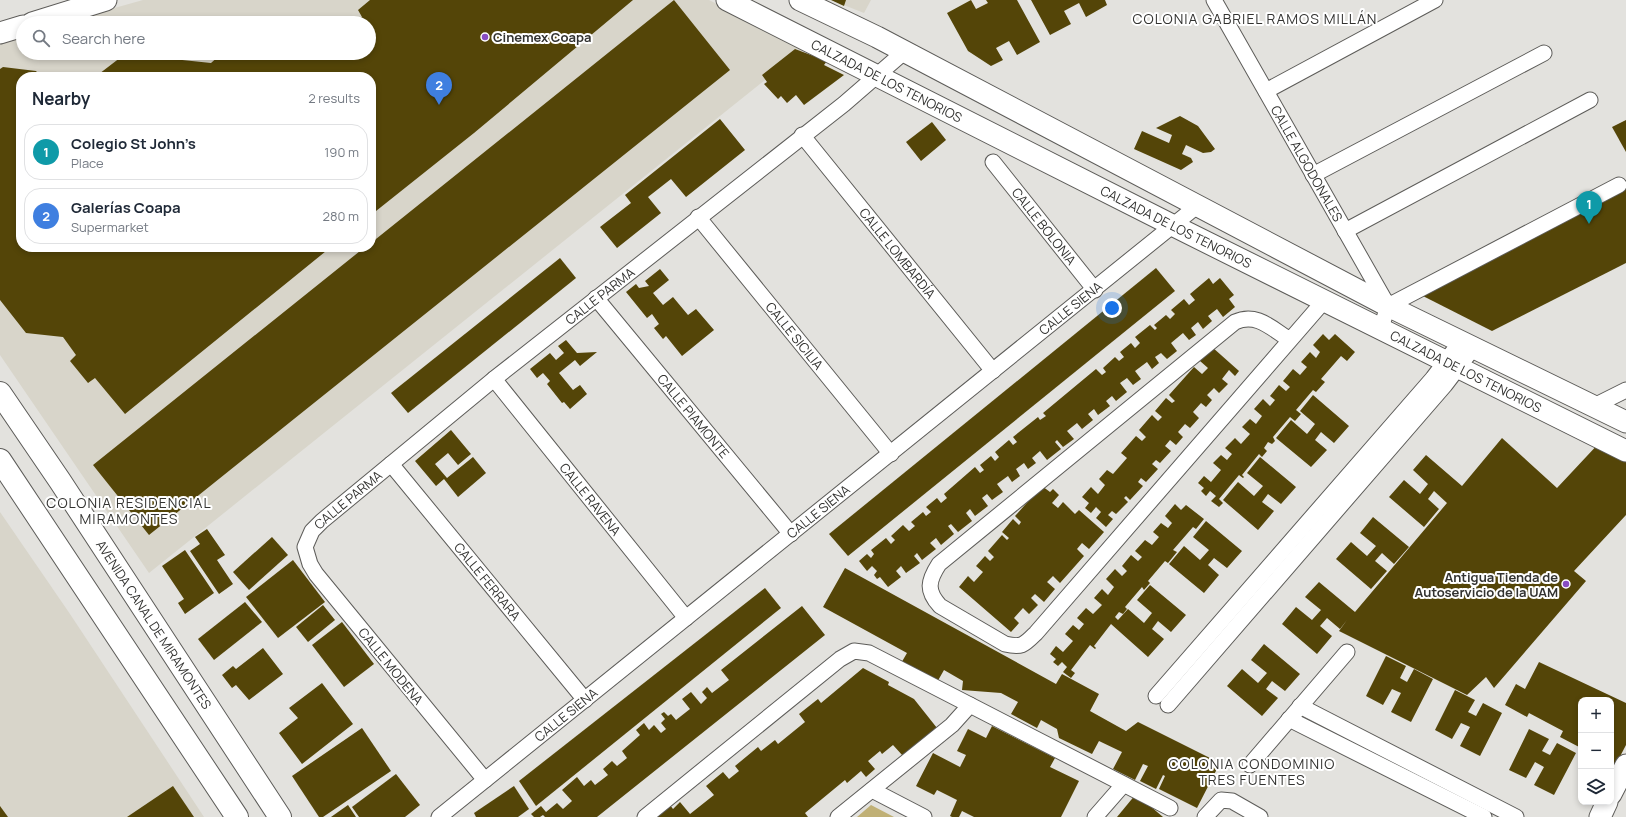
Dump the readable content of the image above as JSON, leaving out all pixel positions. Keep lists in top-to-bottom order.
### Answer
{
  "streets": {
    "main road": ["AVENIDA CANAL DE MIRAMONTES"],
    "street": [
      "CALZADA DE LOS TENORIOS",
      "CALLE ALGODONALES",
      "CALLE BOLONIA",
      "CALLE LOMBARDÍA",
      "CALLE PARMA",
      "CALLE SIENA",
      "CALLE SICILIA",
      "CALLE PIAMONTE",
      "CALLE RAVENA",
      "CALLE FERRARA",
      "CALLE MODENA"
    ]
  },
  "crossings": [
    ["CALZADA DE LOS TENORIOS", "CALLE ALGODONALES"],
    ["CALZADA DE LOS TENORIOS", "CALLE PARMA"],
    ["CALZADA DE LOS TENORIOS", "CALLE SIENA"],
    ["CALLE BOLONIA", "CALLE SIENA"],
    ["CALLE LOMBARDÍA", "CALLE PARMA"],
    ["CALLE LOMBARDÍA", "CALLE SIENA"],
    ["CALLE PARMA", "CALLE SICILIA"],
    ["CALLE PARMA", "CALLE PIAMONTE"],
    ["CALLE PARMA", "CALLE RAVENA"],
    ["CALLE PARMA", "CALLE FERRARA"],
    ["CALLE PARMA", "CALLE MODENA"],
    ["CALLE SIENA", "CALLE SICILIA"],
    ["CALLE SIENA", "CALLE PIAMONTE"],
    ["CALLE SIENA", "CALLE RAVENA"],
    ["CALLE SIENA", "CALLE FERRARA"],
    ["CALLE SIENA", "CALLE MODENA"]
  ],
  "districts": ["COLONIA GABRIEL RAMOS MILLÁN", "COLONIA RESIDENCIAL MIRAMONTES", "COLONIA CONDOMINIO TRES FUENTES"],
  "places": ["Cinemex Coapa", "Antigua Tienda de Autoservicio de la UAM"],
  "page": {
    "search": "Search here",
    "pins": ["2", "1"],
    "heading": ["Nearby", "2 results"],
    "list": [
      {
        "mark": "1",
        "name": "Colegio St John’s",
        "note": "Place",
        "value": "190 m"
      },
      {
        "mark": "2",
        "name": "Galerías Coapa",
        "note": "Supermarket",
        "value": "280 m"
      }
    ],
    "map_buttons": ["+", "−"]
  }
}
